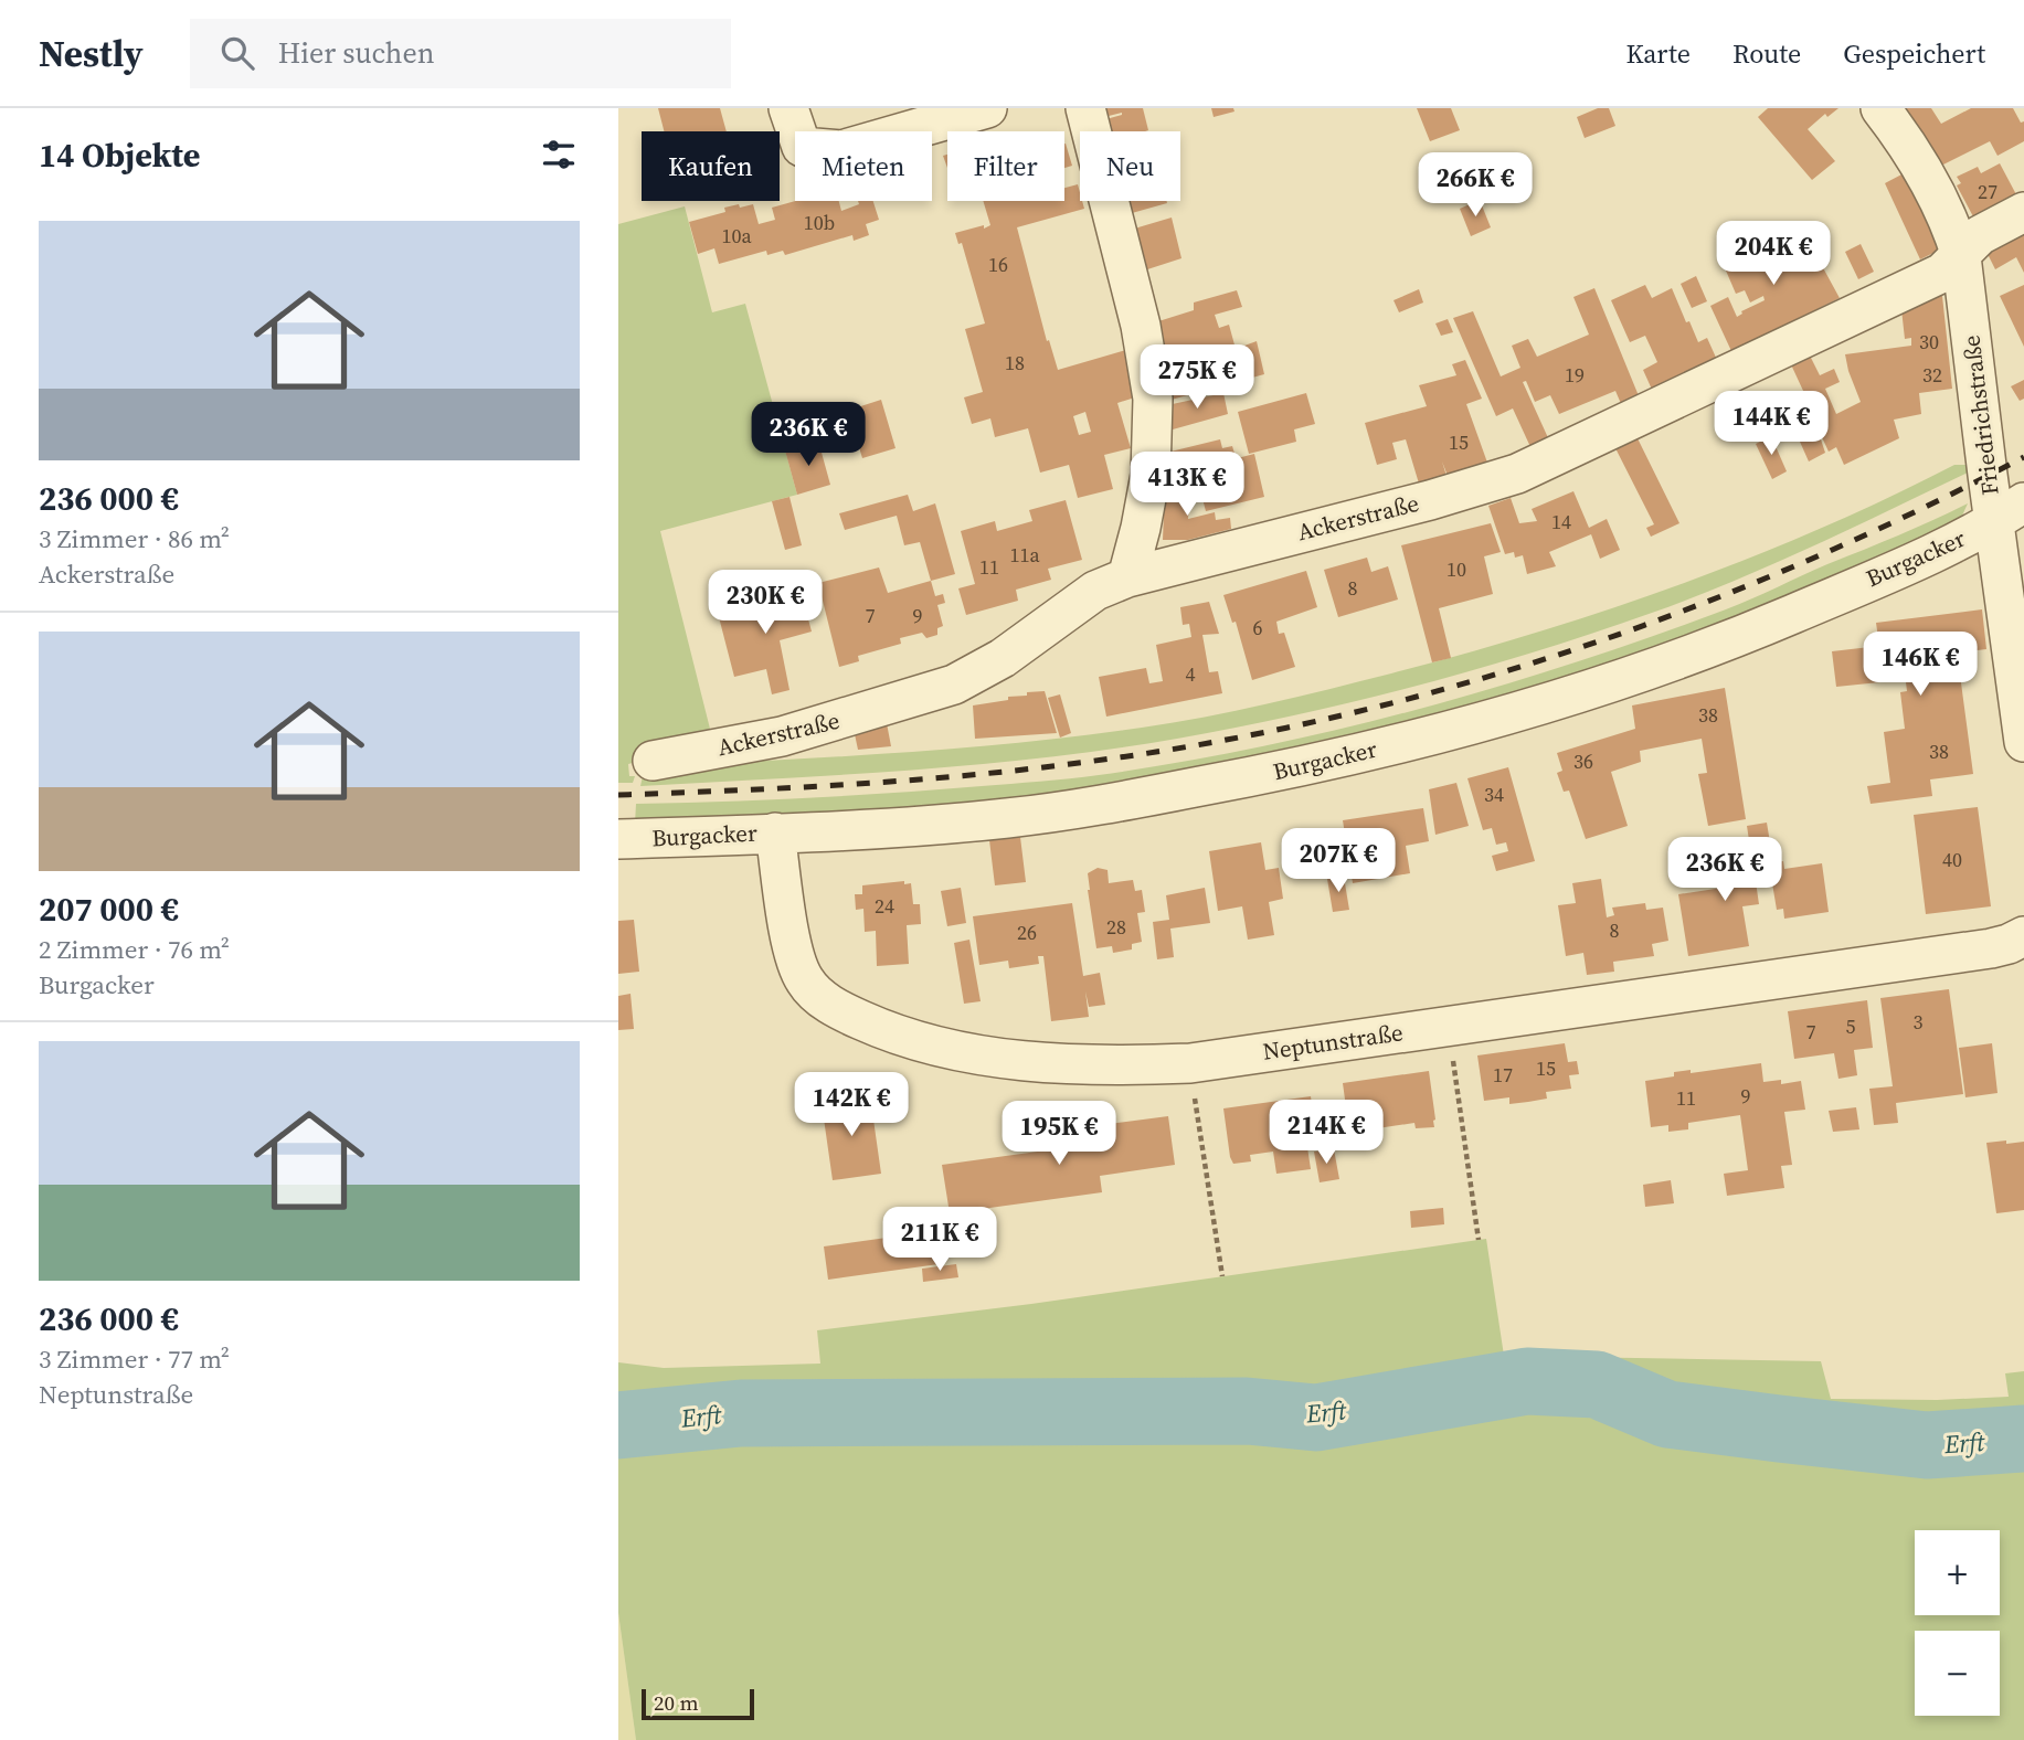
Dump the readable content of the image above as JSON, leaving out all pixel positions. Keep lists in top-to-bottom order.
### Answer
{
  "streets": {
    "street": [
      "Friedrichstraße",
      "Ackerstraße",
      "Burgacker",
      "Neptunstraße"
    ]
  },
  "crossings": [
    ["Friedrichstraße", "Ackerstraße"],
    ["Friedrichstraße", "Burgacker"],
    ["Burgacker", "Neptunstraße"]
  ],
  "water": ["Erft"],
  "house_numbers": [
    "27",
    "10b",
    "10a",
    "16",
    "30",
    "18",
    "19",
    "32",
    "15",
    "14",
    "11a",
    "11",
    "10",
    "8",
    "7",
    "9",
    "6",
    "4",
    "38",
    "38",
    "36",
    "34",
    "40",
    "24",
    "28",
    "8",
    "26",
    "3",
    "5",
    "7",
    "15",
    "17",
    "9",
    "11"
  ],
  "scale_bar": "20 m",
  "page": {
    "header": "Nestly",
    "search": "Hier suchen",
    "nav": ["Karte", "Route", "Gespeichert"],
    "heading": "14 Objekte",
    "chip": [
      "Kaufen",
      "Mieten",
      "Filter",
      "Neu"
    ],
    "price": [
      "266K €",
      "204K €",
      "275K €",
      "144K €",
      "236K €",
      "413K €",
      "230K €",
      "146K €",
      "207K €",
      "236K €",
      "142K €",
      "214K €",
      "195K €",
      "211K €"
    ],
    "list": [
      {
        "name": "236 000 €",
        "note": "3 Zimmer · 86 m² · Ackerstraße"
      },
      {
        "name": "207 000 €",
        "note": "2 Zimmer · 76 m² · Burgacker"
      },
      {
        "name": "236 000 €",
        "note": "3 Zimmer · 77 m² · Neptunstraße"
      }
    ],
    "map_buttons": ["+", "−"],
    "scale": "20 m"
  }
}
